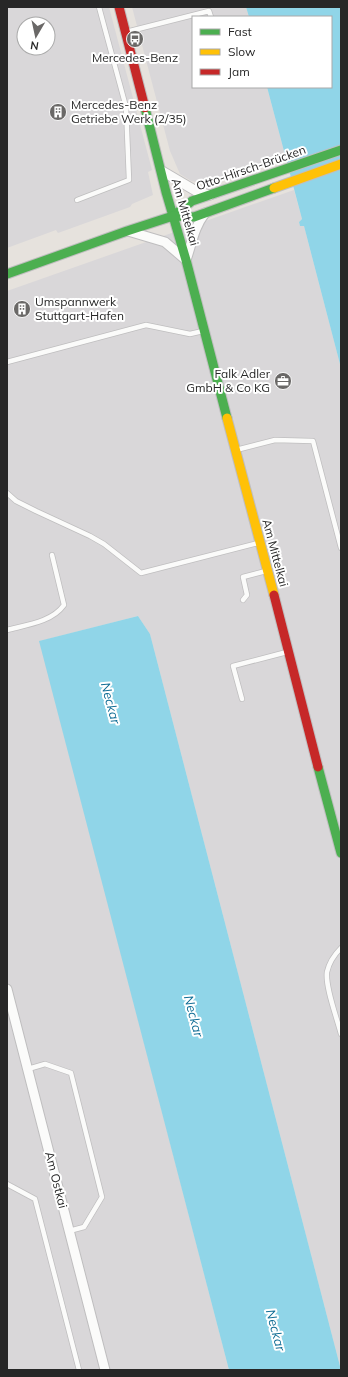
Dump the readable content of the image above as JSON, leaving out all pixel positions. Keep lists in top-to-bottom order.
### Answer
{
  "streets": {
    "street": ["Otto-Hirsch-Brücken", "Am Mittelkai", "Am Ostkai"]
  },
  "crossings": [
    ["Otto-Hirsch-Brücken", "Am Mittelkai"]
  ],
  "water": ["Neckar"],
  "places": {
    "bus stop": ["Mercedes-Benz"],
    "building": ["Mercedes-Benz Getriebe Werk (2/35)", "Umspannwerk Stuttgart-Hafen"],
    "office": ["Falk Adler GmbH & Co KG"]
  },
  "legend": ["Fast", "Slow", "Jam"],
  "north": "bottom"
}
